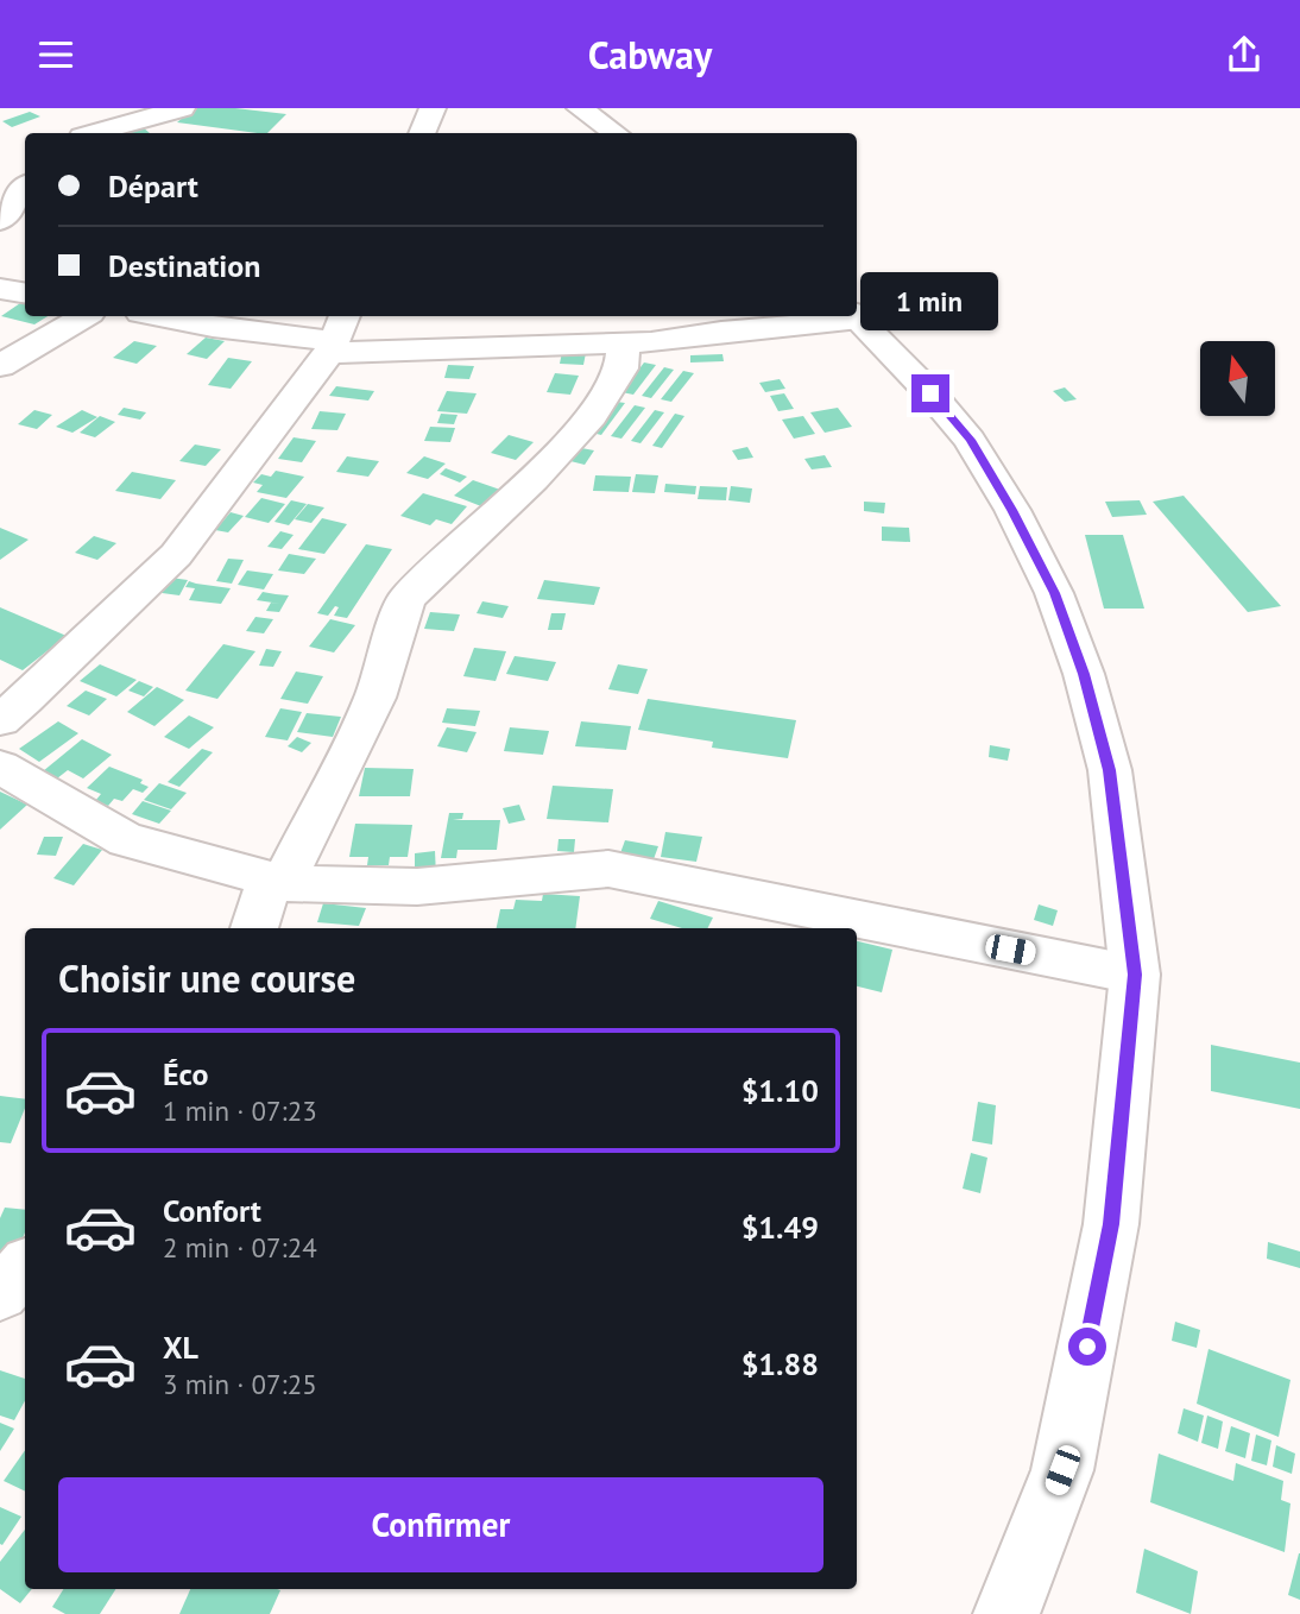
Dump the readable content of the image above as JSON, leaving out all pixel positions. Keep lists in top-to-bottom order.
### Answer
{
  "north": "top",
  "page": {
    "header": "Cabway",
    "banner": ["Départ", "Destination"],
    "bubble": "1 min",
    "heading": "Choisir une course",
    "list": [
      {
        "name": "Éco",
        "note": "1 min · 07:23",
        "value": "$1.10"
      },
      {
        "name": "Confort",
        "note": "2 min · 07:24",
        "value": "$1.49"
      },
      {
        "name": "XL",
        "note": "3 min · 07:25",
        "value": "$1.88"
      }
    ],
    "buttons": "Confirmer"
  }
}
